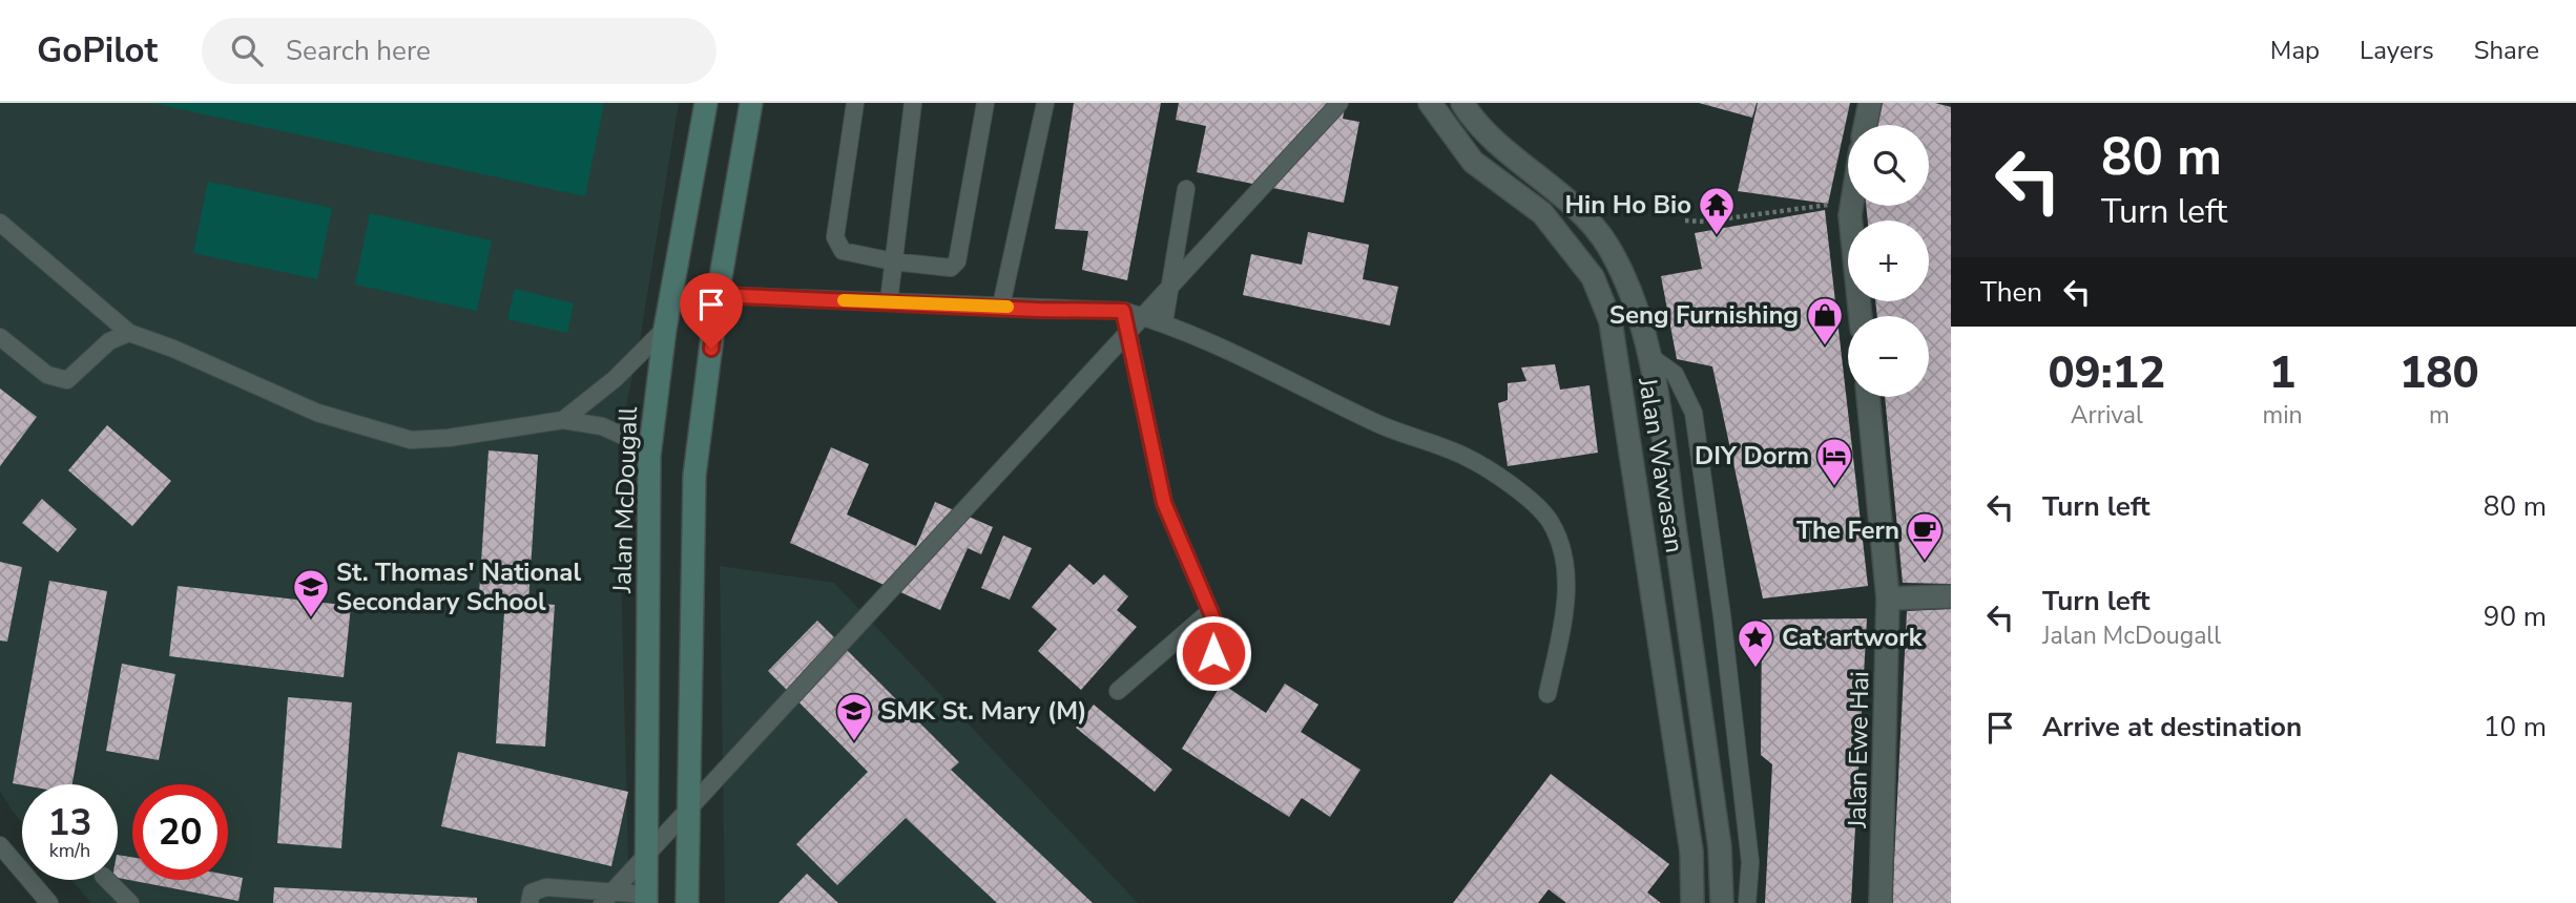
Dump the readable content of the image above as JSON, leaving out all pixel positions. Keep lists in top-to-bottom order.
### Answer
{
  "streets": {
    "main road": ["Jalan McDougall"],
    "street": ["Jalan Wawasan", "Jalan Ewe Hai"]
  },
  "places": {
    "temple": ["Hin Ho Bio"],
    "shop": ["Seng Furnishing"],
    "hotel": ["DIY Dorm"],
    "cafe": ["The Fern"],
    "school or university": ["St. Thomas' National Secondary School", "SMK St. Mary (M)"],
    "place": ["Cat artwork"]
  },
  "page": {
    "header": "GoPilot",
    "search": "Search here",
    "nav": ["Map", "Layers", "Share"],
    "turn": ["80 m", "Turn left"],
    "map_buttons": ["+", "−"],
    "then": "Then",
    "eta": [
      "09:12",
      "Arrival",
      "1",
      "min",
      "180",
      "m"
    ],
    "list": [
      {
        "name": "Turn left",
        "value": "80 m"
      },
      {
        "name": "Turn left",
        "note": "Jalan McDougall",
        "value": "90 m"
      },
      {
        "name": "Arrive at destination",
        "value": "10 m"
      }
    ],
    "speed": "13 km/h",
    "limit": "20"
  }
}
